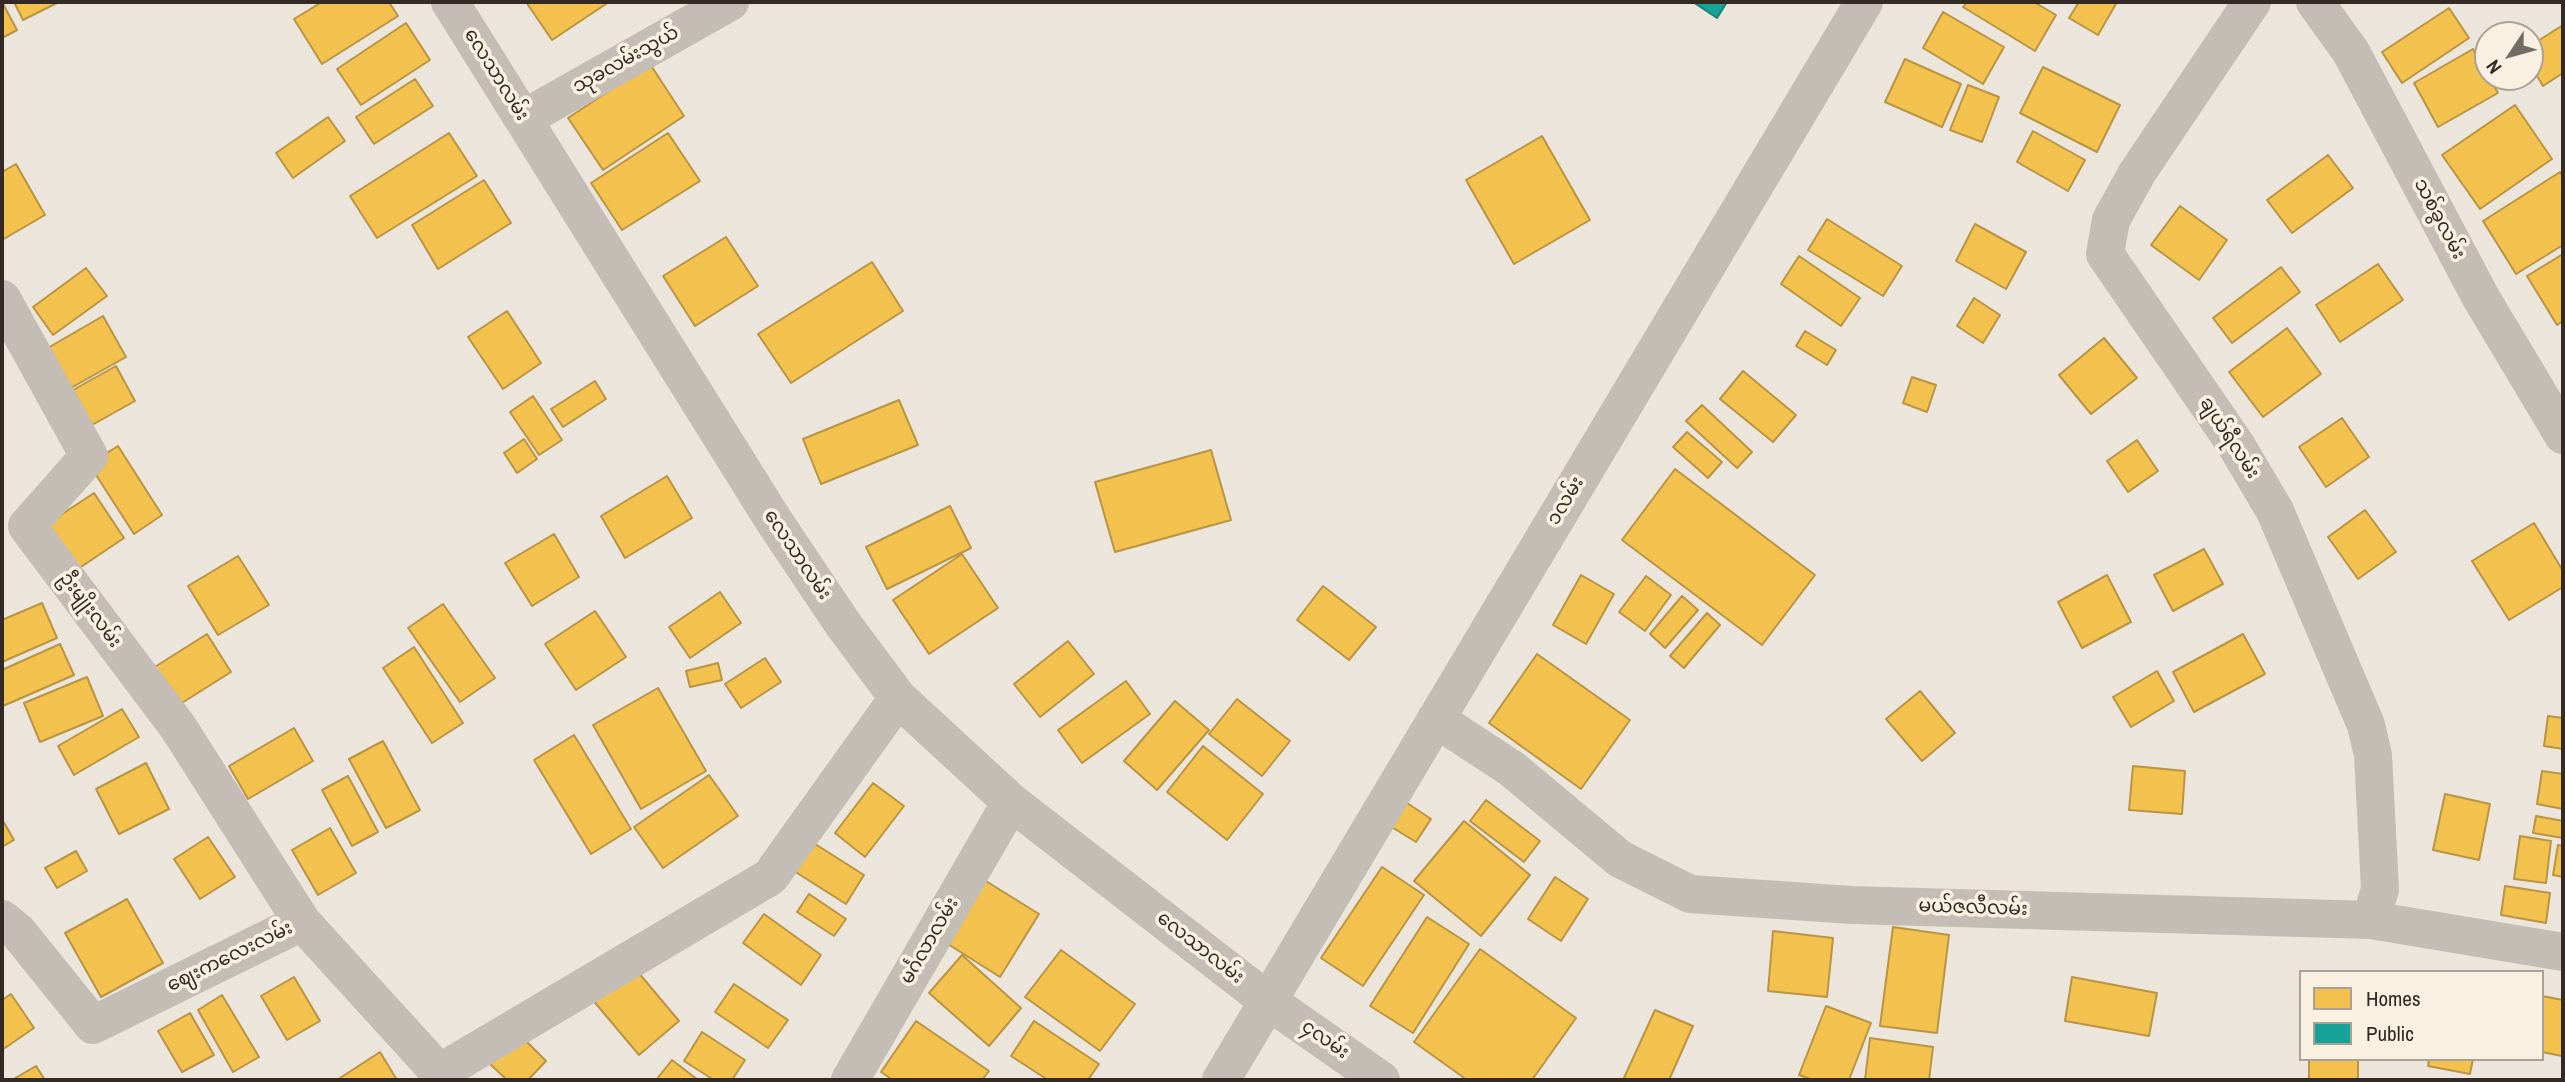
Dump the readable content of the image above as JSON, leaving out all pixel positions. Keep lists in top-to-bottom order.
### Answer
{
  "streets": {
    "street": [
      "သုခလမ်းသွယ်",
      "လေသာလမ်း",
      "သစ်ခွလမ်း",
      "ချယ်ရီလမ်း",
      "၁လမ်း",
      "ဦးမျိုးလမ်း",
      "မယ်ဇလီလမ်း",
      "မင်္ဂလာလမ်း",
      "ဈေးကလေးလမ်း",
      "၄လမ်း"
    ]
  },
  "crossings": [
    ["သုခလမ်းသွယ်", "လေသာလမ်း"],
    ["လေသာလမ်း", "၁လမ်း"],
    ["လေသာလမ်း", "မင်္ဂလာလမ်း"],
    ["လေသာလမ်း", "၄လမ်း"],
    ["ချယ်ရီလမ်း", "မယ်ဇလီလမ်း"],
    ["၁လမ်း", "မယ်ဇလီလမ်း"],
    ["၁လမ်း", "၄လမ်း"],
    ["ဦးမျိုးလမ်း", "ဈေးကလေးလမ်း"]
  ],
  "legend": ["Homes", "Public"],
  "north": "bottom left"
}
